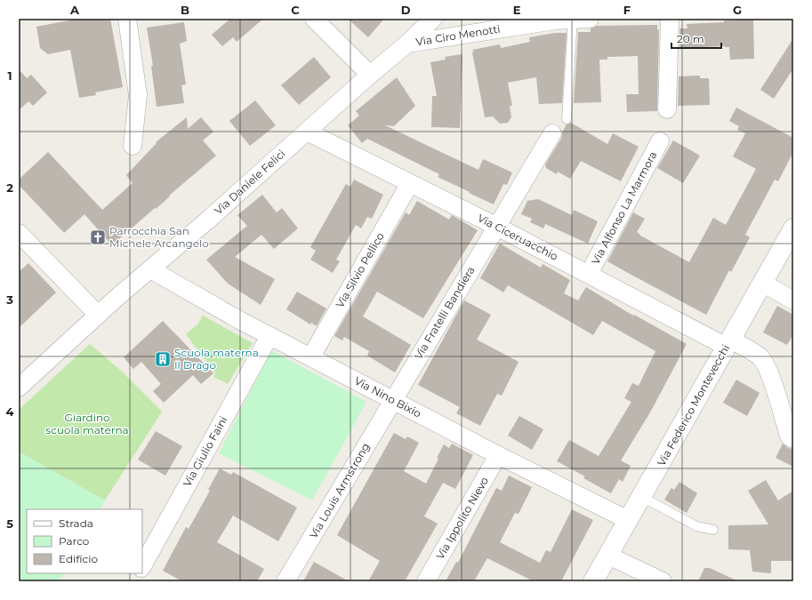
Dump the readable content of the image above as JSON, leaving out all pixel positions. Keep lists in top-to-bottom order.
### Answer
{
  "streets": {
    "street": [
      "Via Ciro Menotti",
      "Via Daniele Felici",
      "Via Alfonso La Marmora",
      "Via Ciceruacchio",
      "Via Silvio Pellico",
      "Via Fratelli Bandiera",
      "Via Nino Bixio",
      "Via Federico Montevecchi",
      "Via Giulio Faini",
      "Via Louis Armstrong",
      "Via Ippolito Nievo"
    ]
  },
  "crossings": [
    ["Via Ciro Menotti", "Via Daniele Felici"],
    ["Via Daniele Felici", "Via Ciceruacchio"],
    ["Via Daniele Felici", "Via Nino Bixio"],
    ["Via Alfonso La Marmora", "Via Ciceruacchio"],
    ["Via Ciceruacchio", "Via Silvio Pellico"],
    ["Via Ciceruacchio", "Via Fratelli Bandiera"],
    ["Via Ciceruacchio", "Via Federico Montevecchi"],
    ["Via Silvio Pellico", "Via Nino Bixio"],
    ["Via Fratelli Bandiera", "Via Nino Bixio"],
    ["Via Fratelli Bandiera", "Via Louis Armstrong"],
    ["Via Nino Bixio", "Via Federico Montevecchi"],
    ["Via Nino Bixio", "Via Giulio Faini"],
    ["Via Nino Bixio", "Via Louis Armstrong"],
    ["Via Nino Bixio", "Via Ippolito Nievo"]
  ],
  "parks": ["Giardino scuola materna"],
  "places": {
    "church": ["Parrocchia San Michele Arcangelo"],
    "building": ["Scuola materna Il Drago"]
  },
  "legend": ["Strada", "Parco", "Edificio"],
  "scale_bar": "20 m",
  "grid": {
    "columns": [
      "A",
      "B",
      "C",
      "D",
      "E",
      "F",
      "G"
    ],
    "rows": [
      "1",
      "2",
      "3",
      "4",
      "5"
    ]
  }
}
